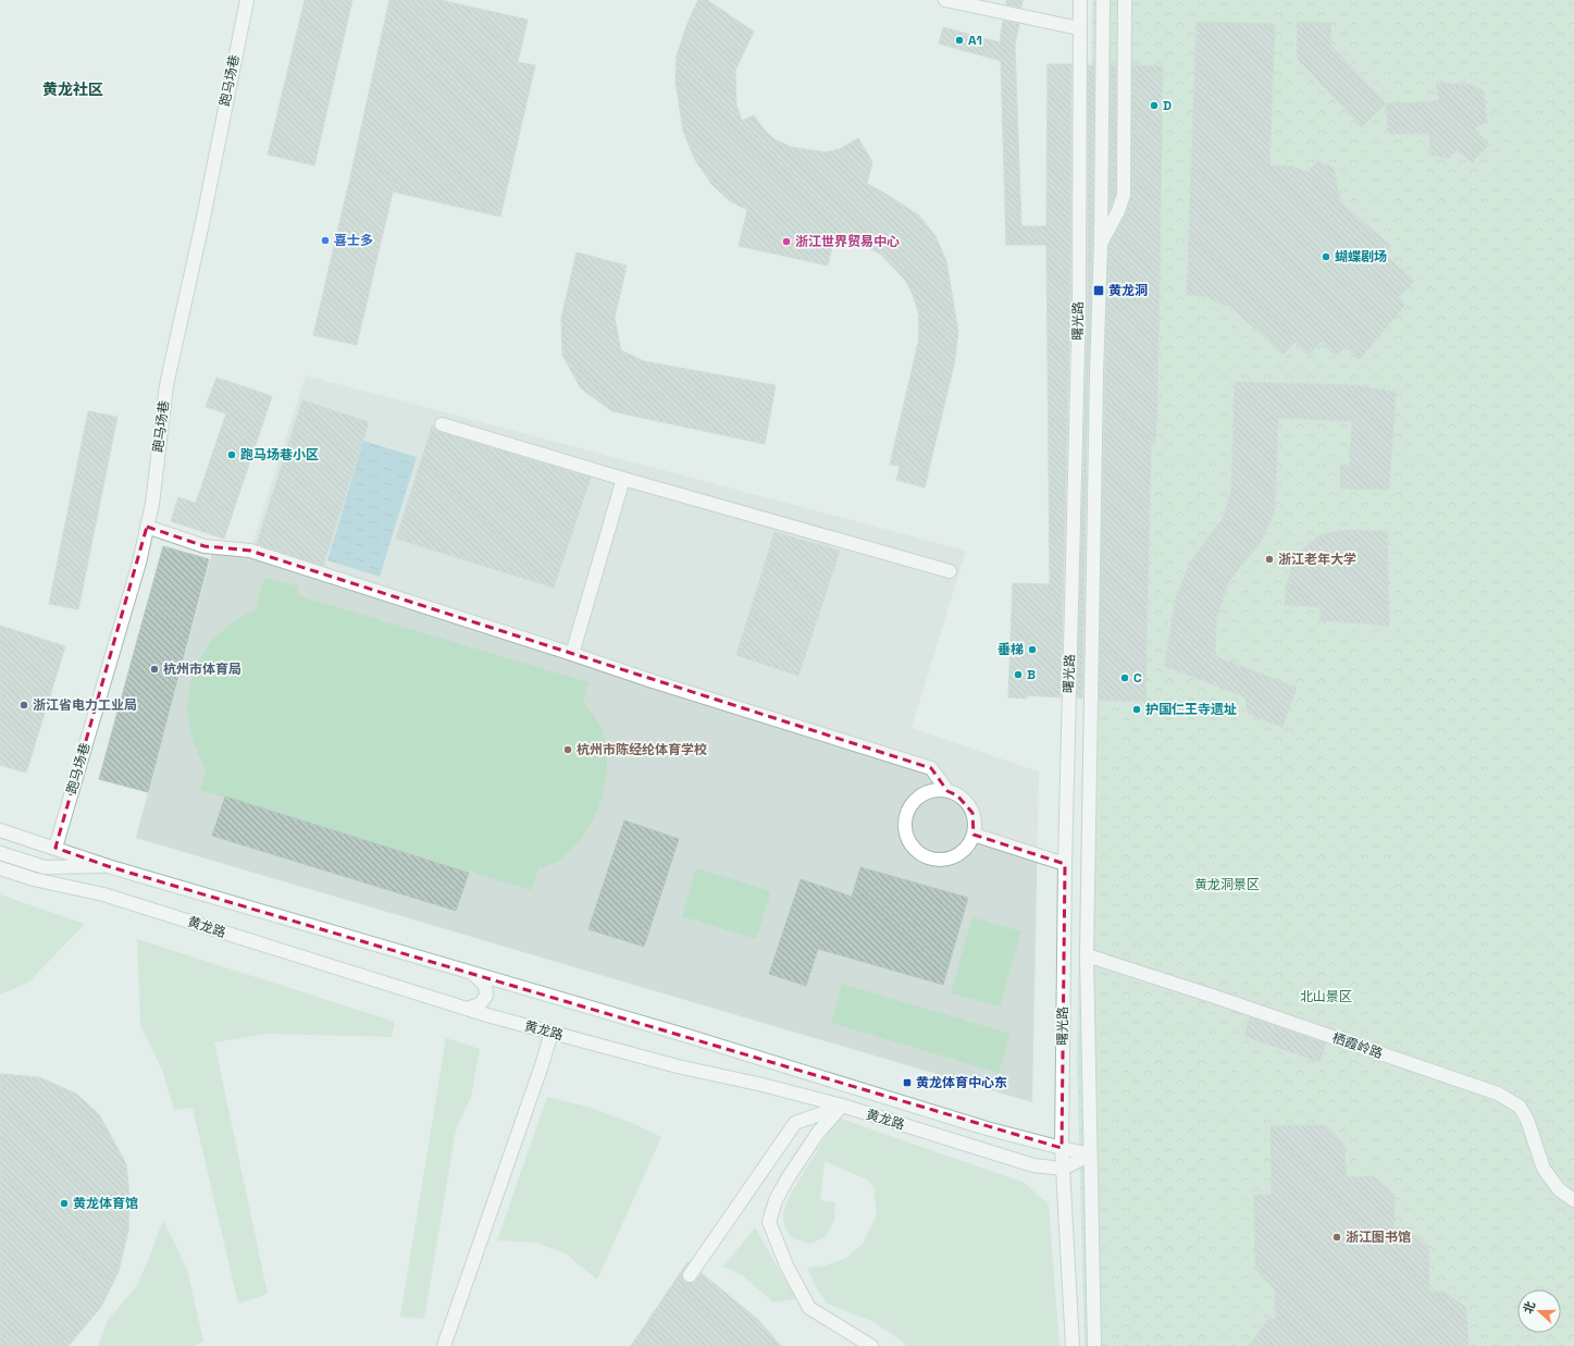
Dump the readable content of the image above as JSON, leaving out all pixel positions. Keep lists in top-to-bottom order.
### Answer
{
  "streets": {
    "main road": [
      "跑马场巷",
      "曙光路",
      "黄龙路",
      "栖霞岭路"
    ]
  },
  "crossings": [
    ["跑马场巷", "黄龙路"],
    ["曙光路", "黄龙路"],
    ["曙光路", "栖霞岭路"]
  ],
  "districts": ["黄龙社区"],
  "parks": ["黄龙洞景区", "北山景区"],
  "places": {
    "other": [
      "A1",
      "D",
      "喜士多",
      "浙江世界贸易中心",
      "蝴蝶剧场",
      "跑马场巷小区",
      "浙江老年大学",
      "垂梯",
      "杭州市体育局",
      "B",
      "C",
      "浙江省电力工业局",
      "护国仁王寺遗址",
      "杭州市陈经纶体育学校",
      "黄龙体育馆",
      "浙江图书馆"
    ],
    "transit": ["黄龙洞", "黄龙体育中心东"]
  },
  "north": "left"
}
